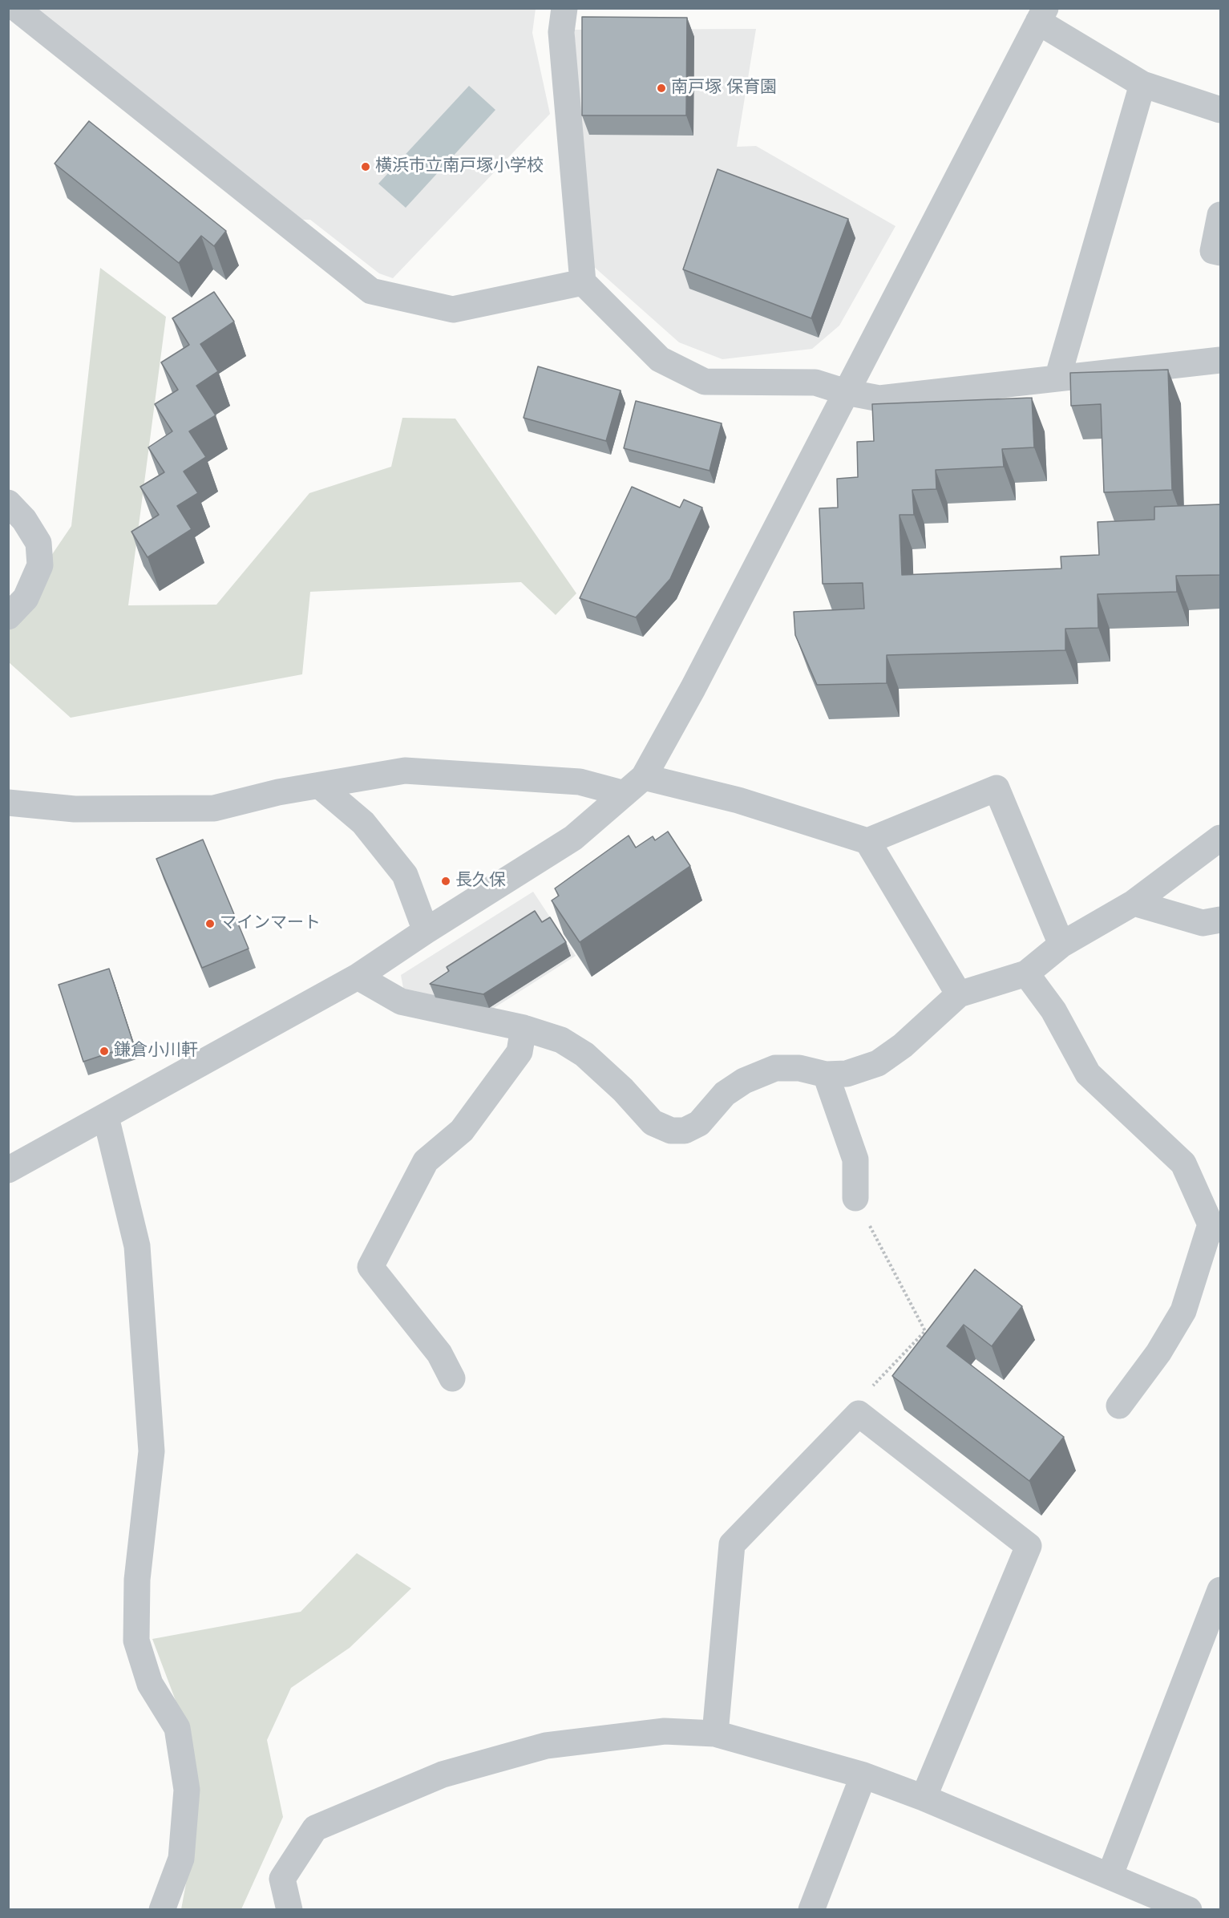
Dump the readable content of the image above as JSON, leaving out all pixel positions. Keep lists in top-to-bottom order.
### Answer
{
  "places": [
    "南戸塚 保育園",
    "横浜市立南戸塚小学校",
    "長久保",
    "マインマート",
    "鎌倉小川軒"
  ]
}
